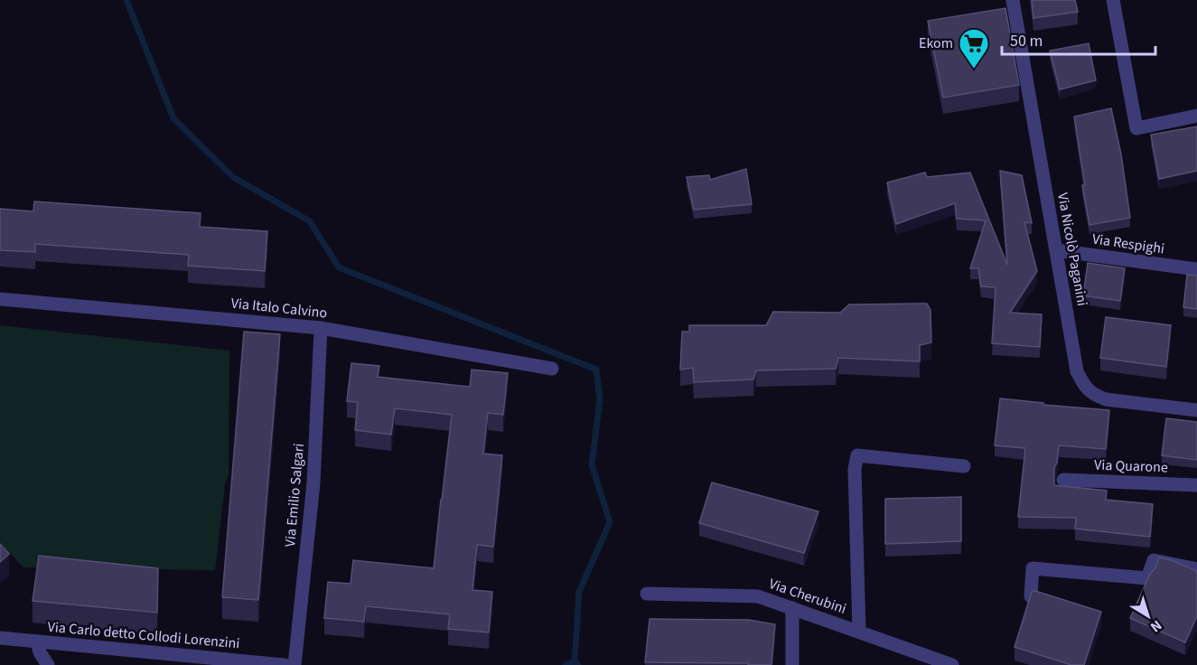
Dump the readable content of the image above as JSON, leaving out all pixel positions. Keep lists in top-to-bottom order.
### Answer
{
  "streets": {
    "street": [
      "Via Respighi",
      "Via Nicolò Paganini",
      "Via Italo Calvino",
      "Via Quarone",
      "Via Emilio Salgari",
      "Via Cherubini",
      "Via Carlo detto Collodi Lorenzini"
    ]
  },
  "crossings": [
    ["Via Respighi", "Via Nicolò Paganini"],
    ["Via Italo Calvino", "Via Emilio Salgari"]
  ],
  "places": {
    "supermarket": ["Ekom"]
  },
  "scale_bar": "50 m",
  "north": "bottom right"
}
